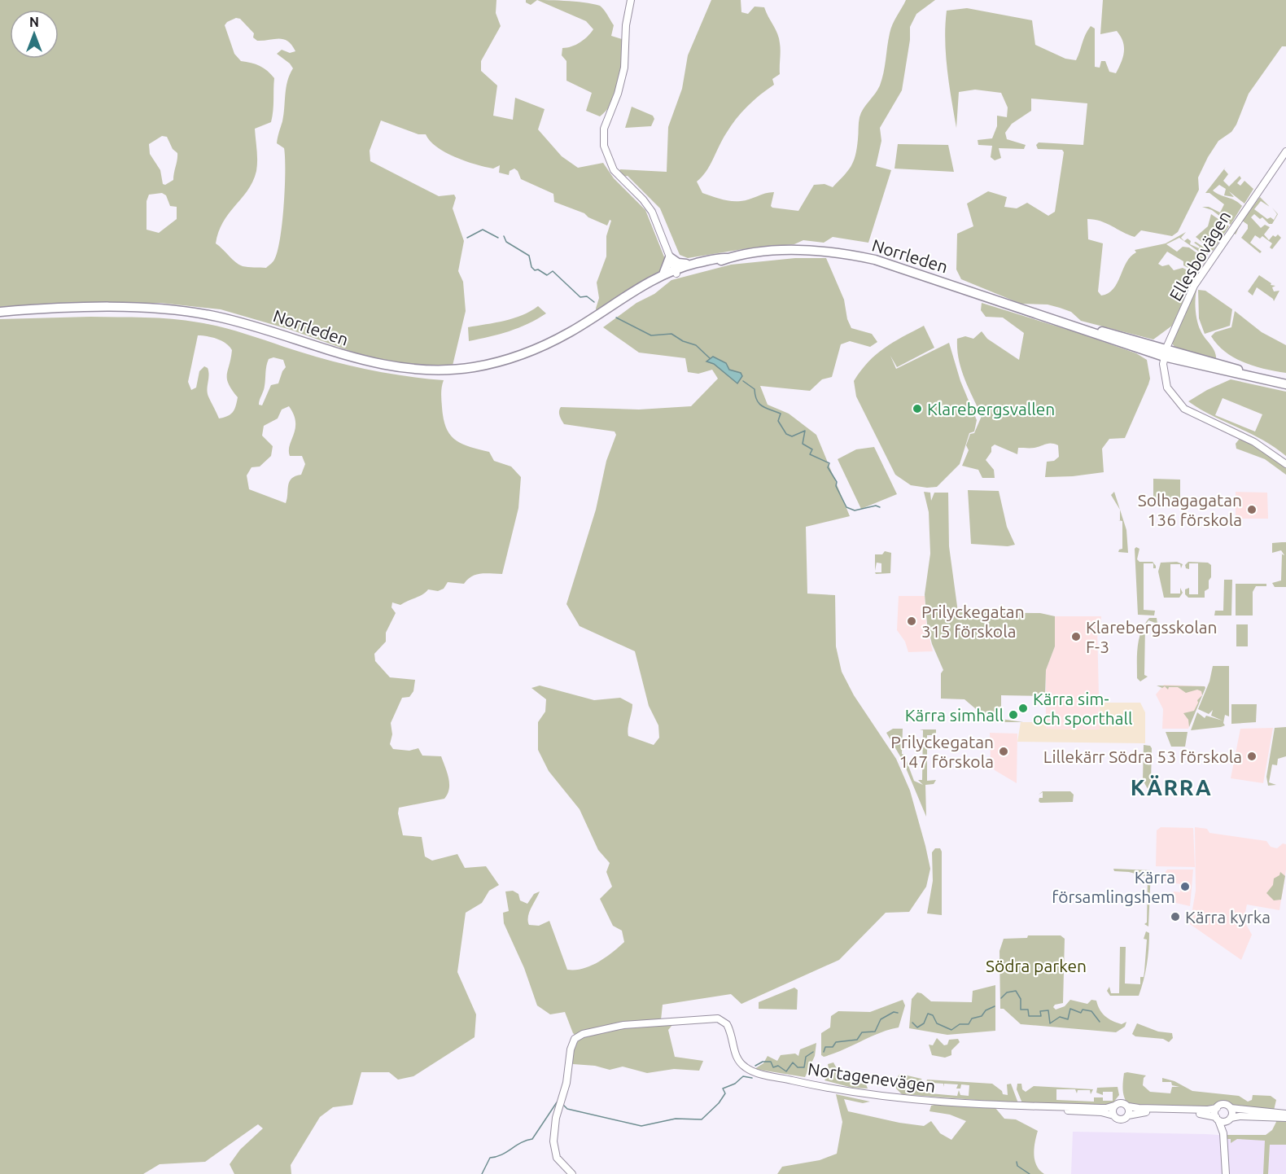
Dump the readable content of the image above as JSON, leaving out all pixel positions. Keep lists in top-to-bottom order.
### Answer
{
  "streets": {
    "highway": ["Norrleden"],
    "street": ["Ellesbovägen", "Nortagenevägen"]
  },
  "crossings": [
    ["Norrleden", "Ellesbovägen"]
  ],
  "districts": ["KÄRRA"],
  "parks": ["Södra parken"],
  "places": [
    "Klarebergsvallen",
    "Solhagagatan 136 förskola",
    "Prilyckegatan 315 förskola",
    "Klarebergsskolan F-3",
    "Kärra sim- och sporthall",
    "Kärra simhall",
    "Prilyckegatan 147 förskola",
    "Lillekärr Södra 53 förskola",
    "Kärra församlingshem",
    "Kärra kyrka"
  ],
  "north": "top"
}
